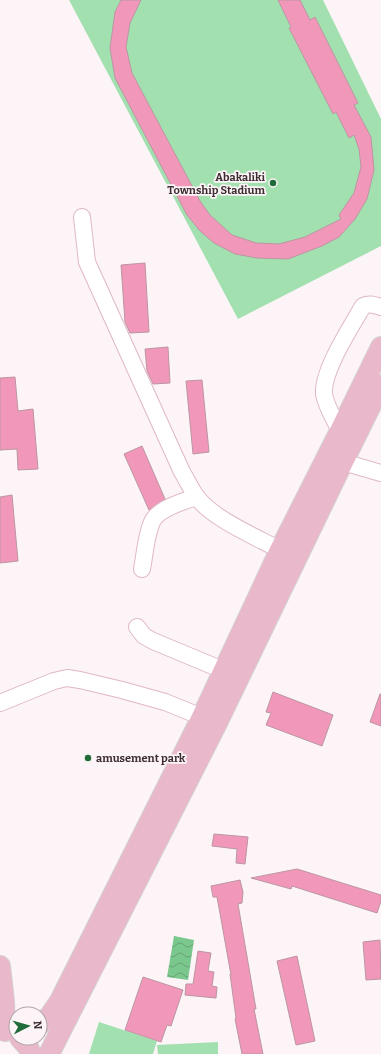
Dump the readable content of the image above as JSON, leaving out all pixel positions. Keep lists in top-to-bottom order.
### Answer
{
  "places": ["Abakaliki Township Stadium", "amusement park"],
  "north": "right"
}
